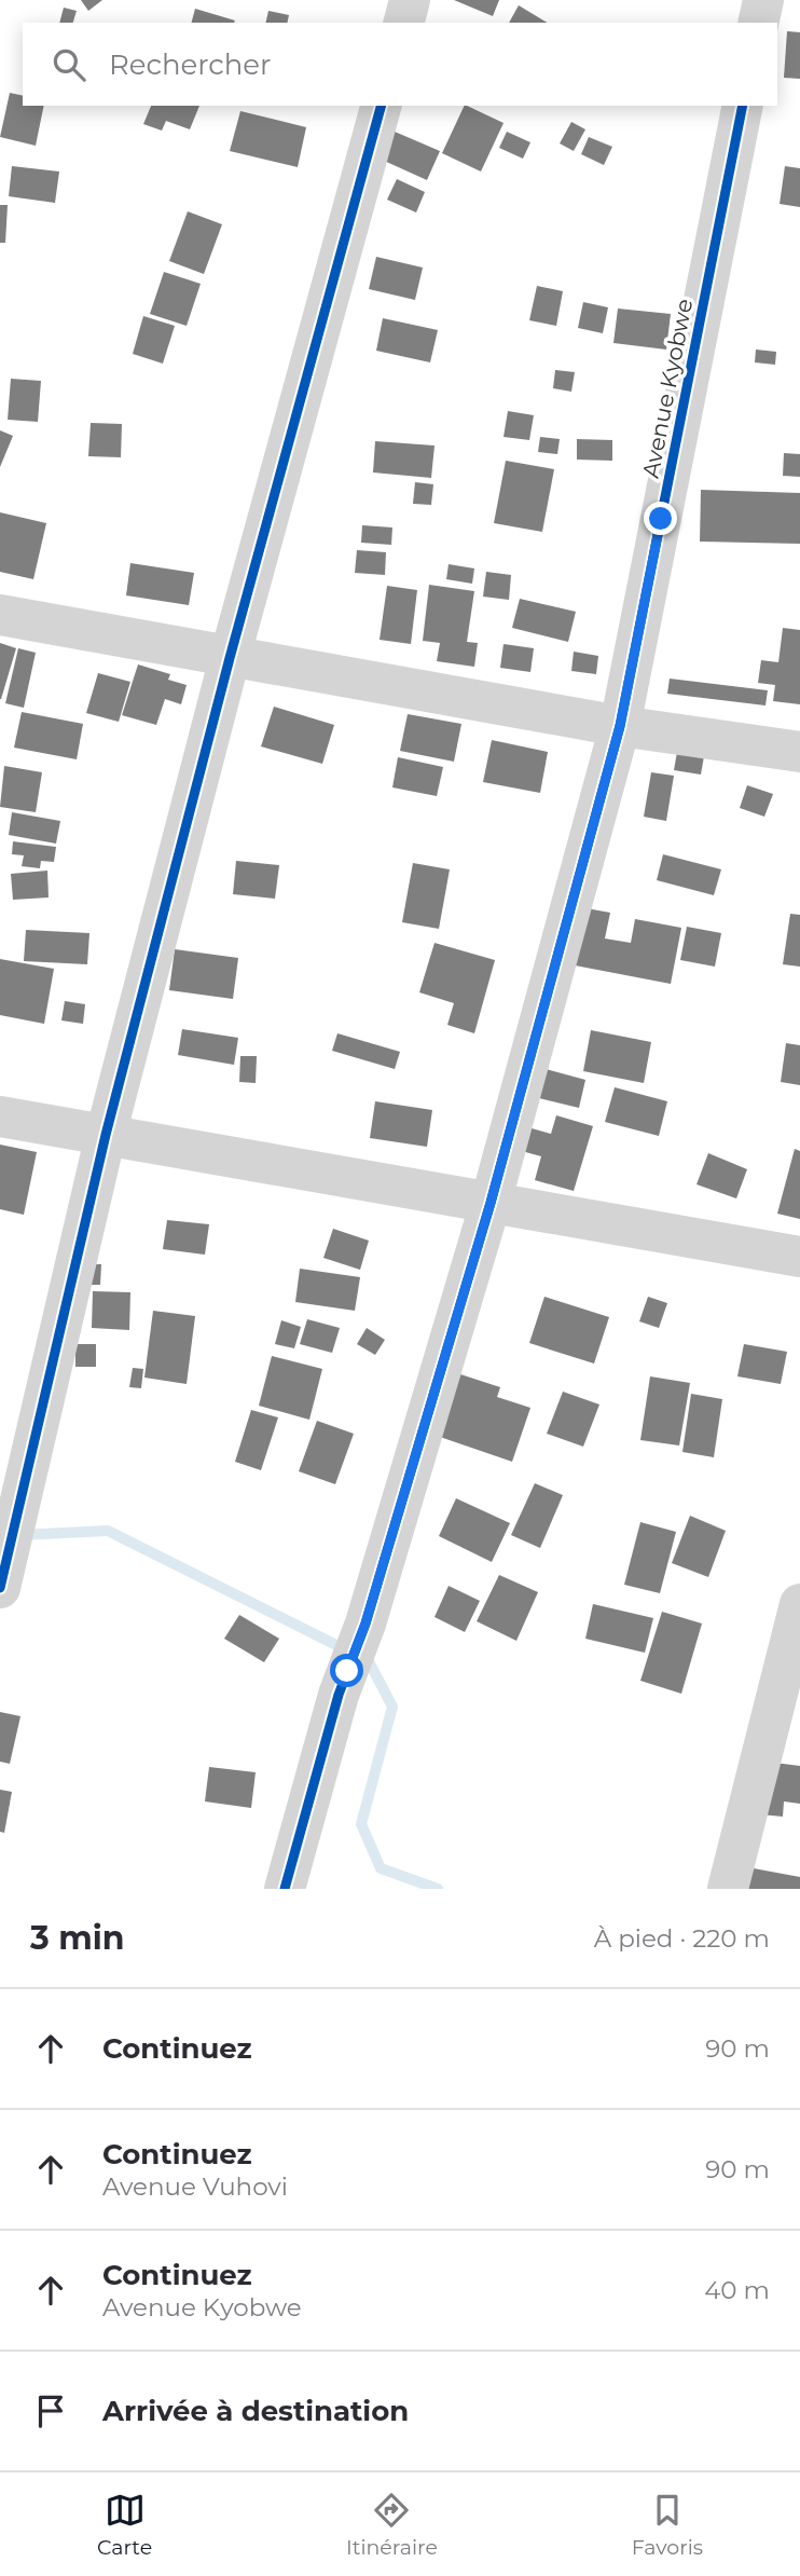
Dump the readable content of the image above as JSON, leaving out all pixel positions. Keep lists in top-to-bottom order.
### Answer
{
  "streets": {
    "street": ["Avenue Kyobwe"]
  },
  "page": {
    "search": "Rechercher",
    "heading": ["3 min", "À pied · 220 m"],
    "list": [
      ["Continuez", "90 m"],
      ["Continuez", "Avenue Vuhovi", "90 m"],
      ["Continuez", "Avenue Kyobwe", "40 m"],
      "Arrivée à destination"
    ],
    "nav": ["Carte", "Itinéraire", "Favoris"]
  }
}
